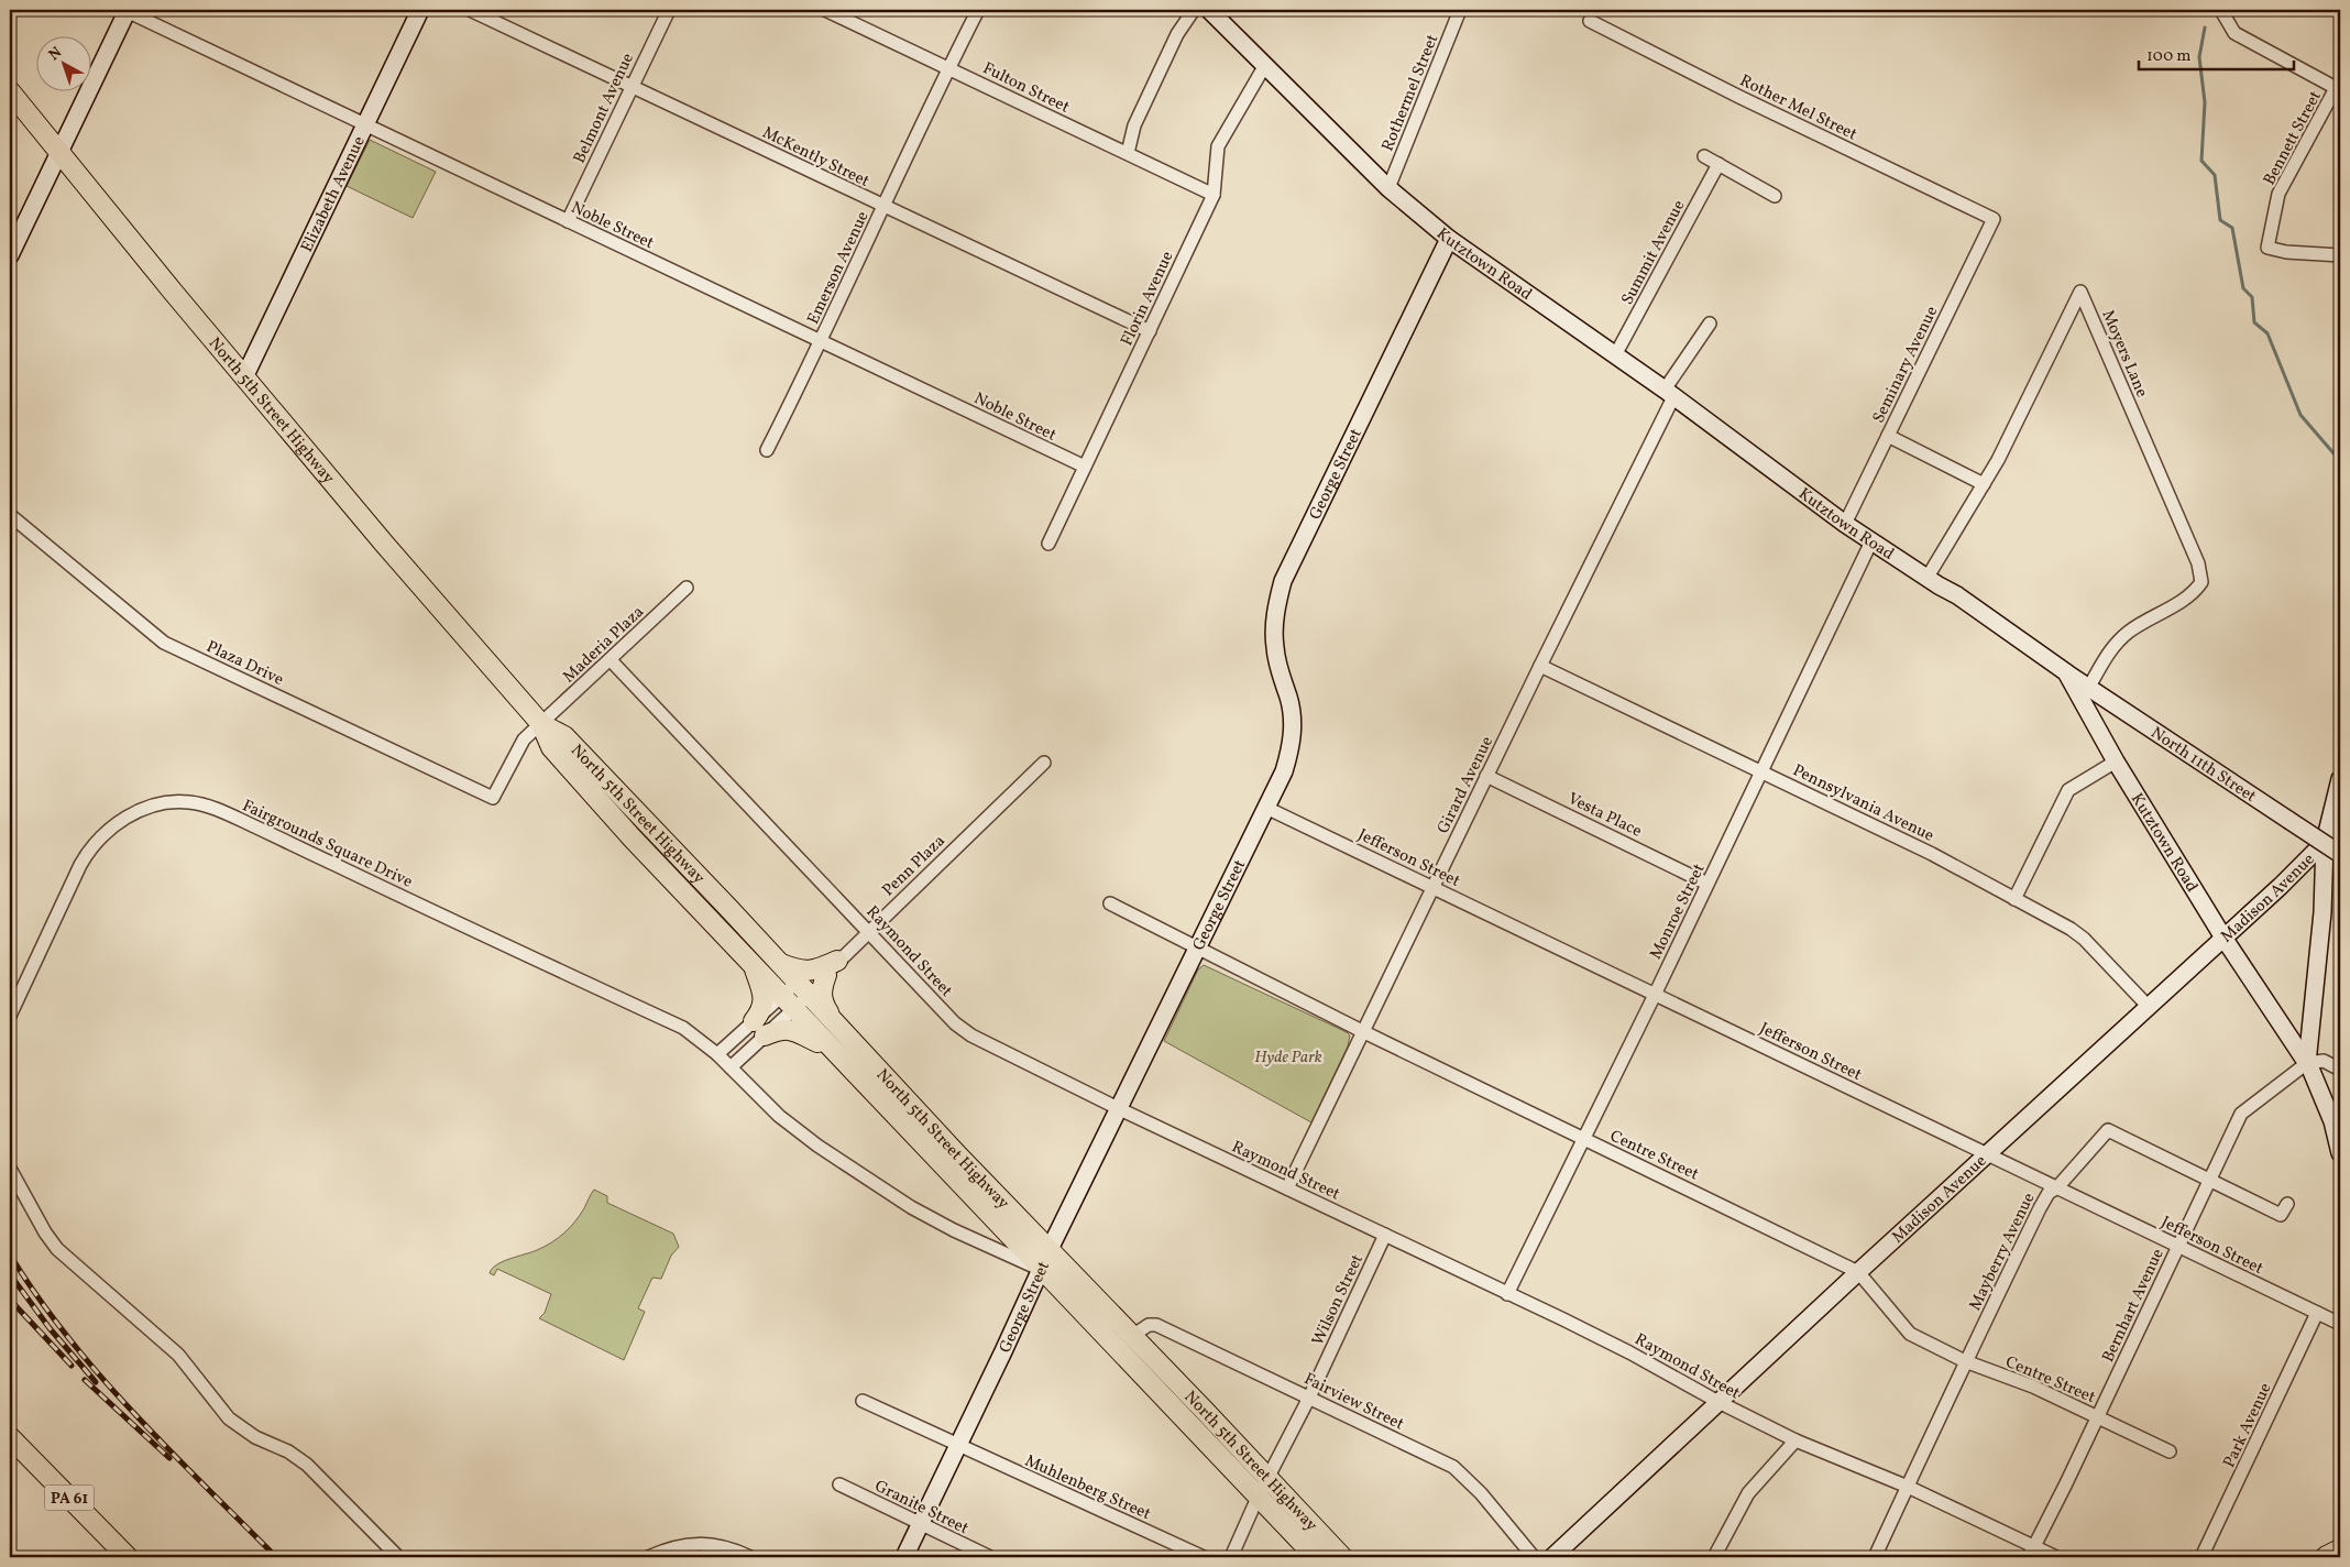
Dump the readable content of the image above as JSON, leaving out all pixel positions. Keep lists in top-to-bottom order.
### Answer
{
  "streets": {
    "main road": ["North 5th Street Highway", "PA 61"],
    "street": [
      "Fulton Street",
      "Rothermel Street",
      "Rother Mel Street",
      "Belmont Avenue",
      "Bennett Street",
      "McKently Street",
      "Elizabeth Avenue",
      "Noble Street",
      "Summit Avenue",
      "Kutztown Road",
      "Emerson Avenue",
      "Florin Avenue",
      "Moyers Lane",
      "Seminary Avenue",
      "George Street",
      "Maderia Plaza",
      "Plaza Drive",
      "North 11th Street",
      "Girard Avenue",
      "Pennsylvania Avenue",
      "Vesta Place",
      "Fairgrounds Square Drive",
      "Jefferson Street",
      "Penn Plaza",
      "Madison Avenue",
      "Monroe Street",
      "Raymond Street",
      "Centre Street",
      "Mayberry Avenue",
      "Wilson Street",
      "Bernhart Avenue",
      "Fairview Street",
      "Park Avenue",
      "Muhlenberg Street",
      "Granite Street"
    ]
  },
  "crossings": [
    ["Fulton Street", "Emerson Avenue"],
    ["Fulton Street", "Florin Avenue"],
    ["Rothermel Street", "Kutztown Road"],
    ["Rother Mel Street", "Seminary Avenue"],
    ["Belmont Avenue", "McKently Street"],
    ["Belmont Avenue", "Noble Street"],
    ["McKently Street", "Emerson Avenue"],
    ["McKently Street", "Florin Avenue"],
    ["Elizabeth Avenue", "Noble Street"],
    ["Elizabeth Avenue", "North 5th Street Highway"],
    ["Noble Street", "Emerson Avenue"],
    ["Noble Street", "Florin Avenue"],
    ["Summit Avenue", "Kutztown Road"],
    ["Kutztown Road", "Florin Avenue"],
    ["Kutztown Road", "Moyers Lane"],
    ["Kutztown Road", "Seminary Avenue"],
    ["Kutztown Road", "George Street"],
    ["Kutztown Road", "North 11th Street"],
    ["Kutztown Road", "Girard Avenue"],
    ["Kutztown Road", "Madison Avenue"],
    ["Kutztown Road", "Monroe Street"],
    ["Kutztown Road", "Bernhart Avenue"],
    ["Moyers Lane", "North 11th Street"],
    ["North 5th Street Highway", "George Street"],
    ["North 5th Street Highway", "Maderia Plaza"],
    ["North 5th Street Highway", "Fairgrounds Square Drive"],
    ["North 5th Street Highway", "Penn Plaza"],
    ["North 5th Street Highway", "Wilson Street"],
    ["North 5th Street Highway", "Fairview Street"],
    ["George Street", "Fairgrounds Square Drive"],
    ["George Street", "Jefferson Street"],
    ["George Street", "Raymond Street"],
    ["George Street", "Centre Street"],
    ["George Street", "Muhlenberg Street"],
    ["George Street", "Granite Street"],
    ["Maderia Plaza", "Plaza Drive"],
    ["Maderia Plaza", "Raymond Street"],
    ["Girard Avenue", "Pennsylvania Avenue"],
    ["Girard Avenue", "Vesta Place"],
    ["Girard Avenue", "Jefferson Street"],
    ["Girard Avenue", "Raymond Street"],
    ["Girard Avenue", "Centre Street"],
    ["Pennsylvania Avenue", "Madison Avenue"],
    ["Pennsylvania Avenue", "Monroe Street"],
    ["Vesta Place", "Monroe Street"],
    ["Jefferson Street", "Madison Avenue"],
    ["Jefferson Street", "Monroe Street"],
    ["Jefferson Street", "Mayberry Avenue"],
    ["Jefferson Street", "Bernhart Avenue"],
    ["Jefferson Street", "Park Avenue"],
    ["Penn Plaza", "Raymond Street"],
    ["Madison Avenue", "Raymond Street"],
    ["Madison Avenue", "Centre Street"],
    ["Monroe Street", "Raymond Street"],
    ["Monroe Street", "Centre Street"],
    ["Raymond Street", "Mayberry Avenue"],
    ["Raymond Street", "Wilson Street"],
    ["Raymond Street", "Bernhart Avenue"],
    ["Centre Street", "Mayberry Avenue"],
    ["Centre Street", "Bernhart Avenue"],
    ["Mayberry Avenue", "Bernhart Avenue"],
    ["Wilson Street", "Fairview Street"]
  ],
  "parks": ["Hyde Park"],
  "scale_bar": "100 m",
  "north": "top left"
}
